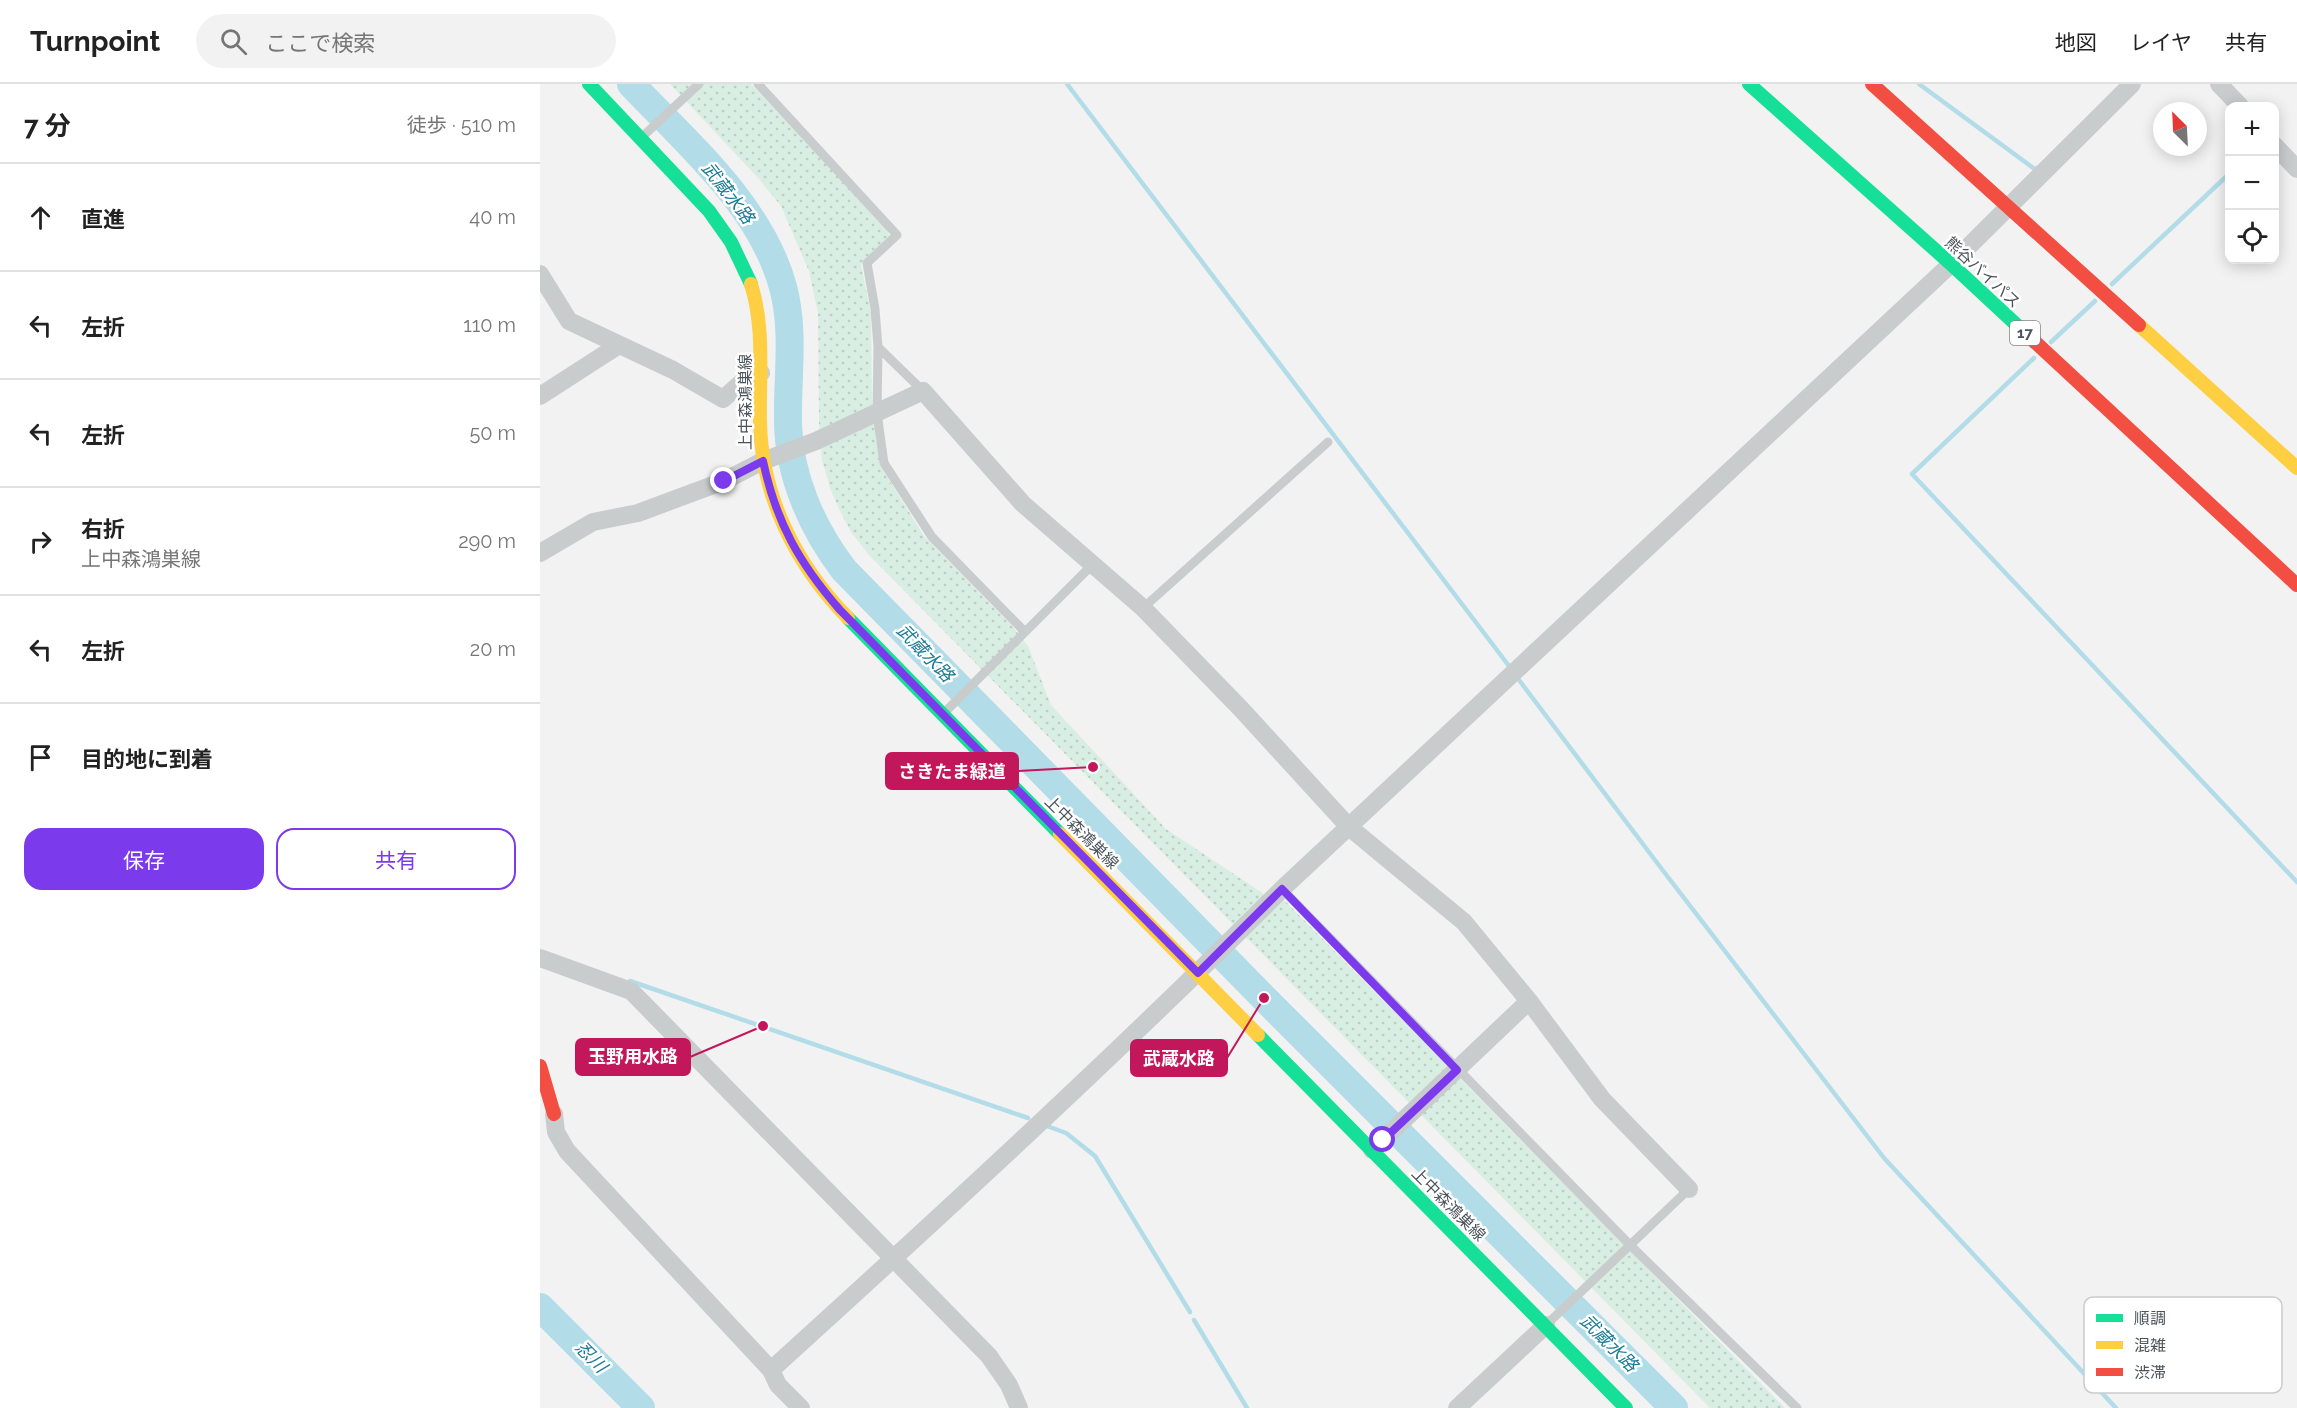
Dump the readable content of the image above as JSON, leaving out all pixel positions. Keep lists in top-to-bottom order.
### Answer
{
  "streets": {
    "main road": ["熊谷バイパス", "17", "上中森鴻巣線"]
  },
  "water": ["武蔵水路", "忍川"],
  "places": ["さきたま緑道", "武蔵水路", "玉野用水路"],
  "legend": ["順調", "混雑", "渋滞"],
  "north": "top left",
  "page": {
    "header": "Turnpoint",
    "search": "ここで検索",
    "nav": ["地図", "レイヤ", "共有"],
    "heading": ["7 分", "徒歩 · 510 m"],
    "map_buttons": ["+", "−"],
    "list": [
      ["直進", "40 m"],
      ["左折", "110 m"],
      ["左折", "50 m"],
      ["右折", "上中森鴻巣線", "290 m"],
      ["左折", "20 m"],
      "目的地に到着"
    ],
    "buttons": ["保存", "共有"]
  }
}
